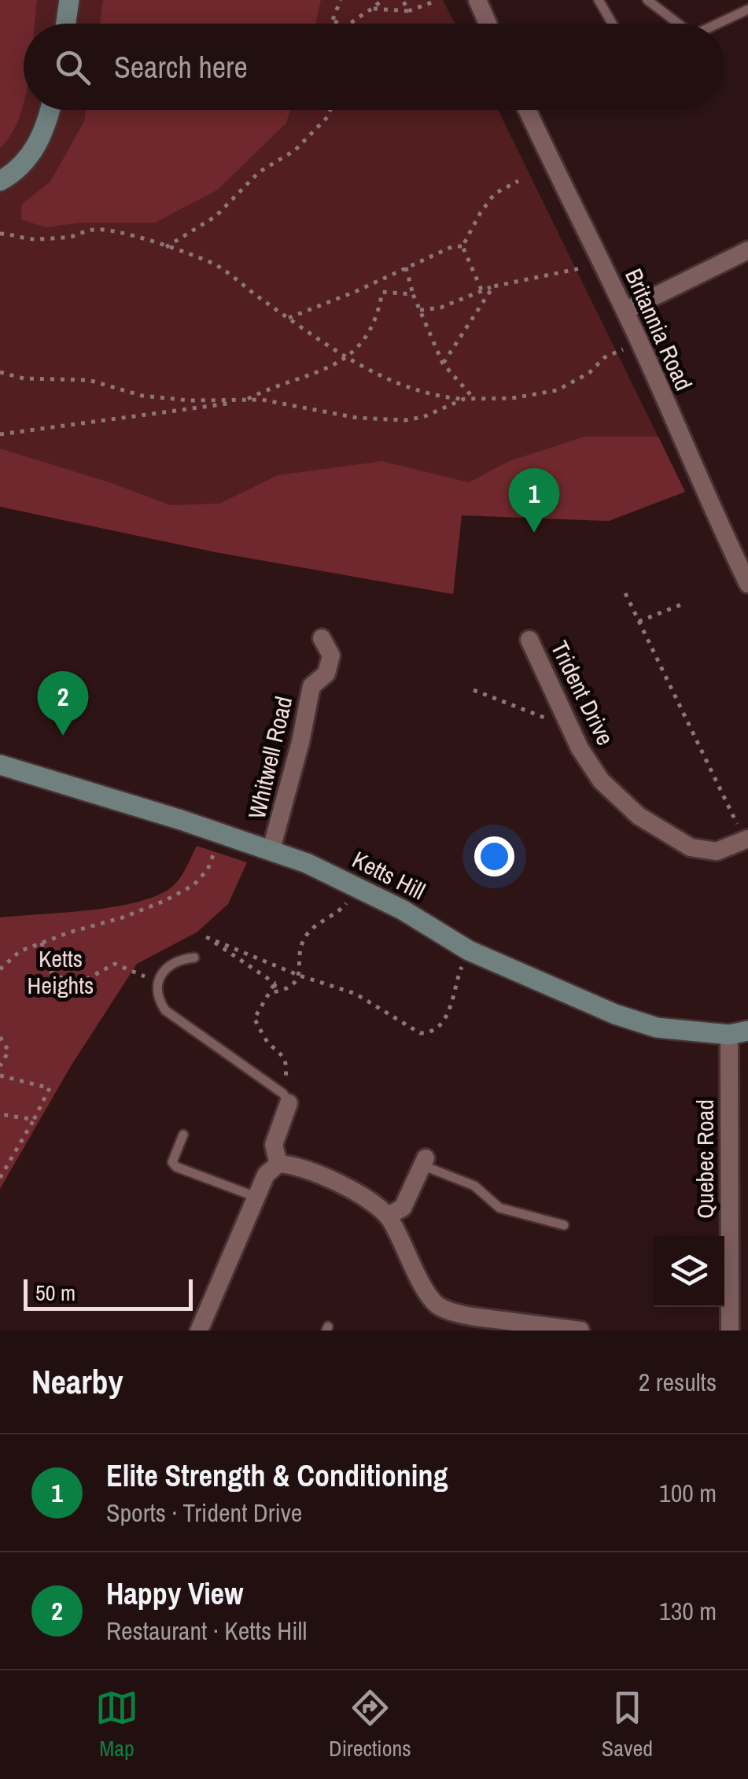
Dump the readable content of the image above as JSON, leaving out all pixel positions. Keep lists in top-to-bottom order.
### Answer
{
  "streets": {
    "main road": ["Ketts Hill"],
    "street": [
      "Britannia Road",
      "Trident Drive",
      "Whitwell Road",
      "Quebec Road"
    ]
  },
  "crossings": [
    ["Whitwell Road", "Ketts Hill"],
    ["Ketts Hill", "Quebec Road"]
  ],
  "parks": ["Ketts Heights"],
  "scale_bar": "50 m",
  "page": {
    "search": "Search here",
    "pins": ["1", "2"],
    "scale": "50 m",
    "heading": ["Nearby", "2 results"],
    "list": [
      {
        "mark": "1",
        "name": "Elite Strength & Conditioning",
        "note": "Sports · Trident Drive",
        "value": "100 m"
      },
      {
        "mark": "2",
        "name": "Happy View",
        "note": "Restaurant · Ketts Hill",
        "value": "130 m"
      }
    ],
    "nav": ["Map", "Directions", "Saved"]
  }
}
